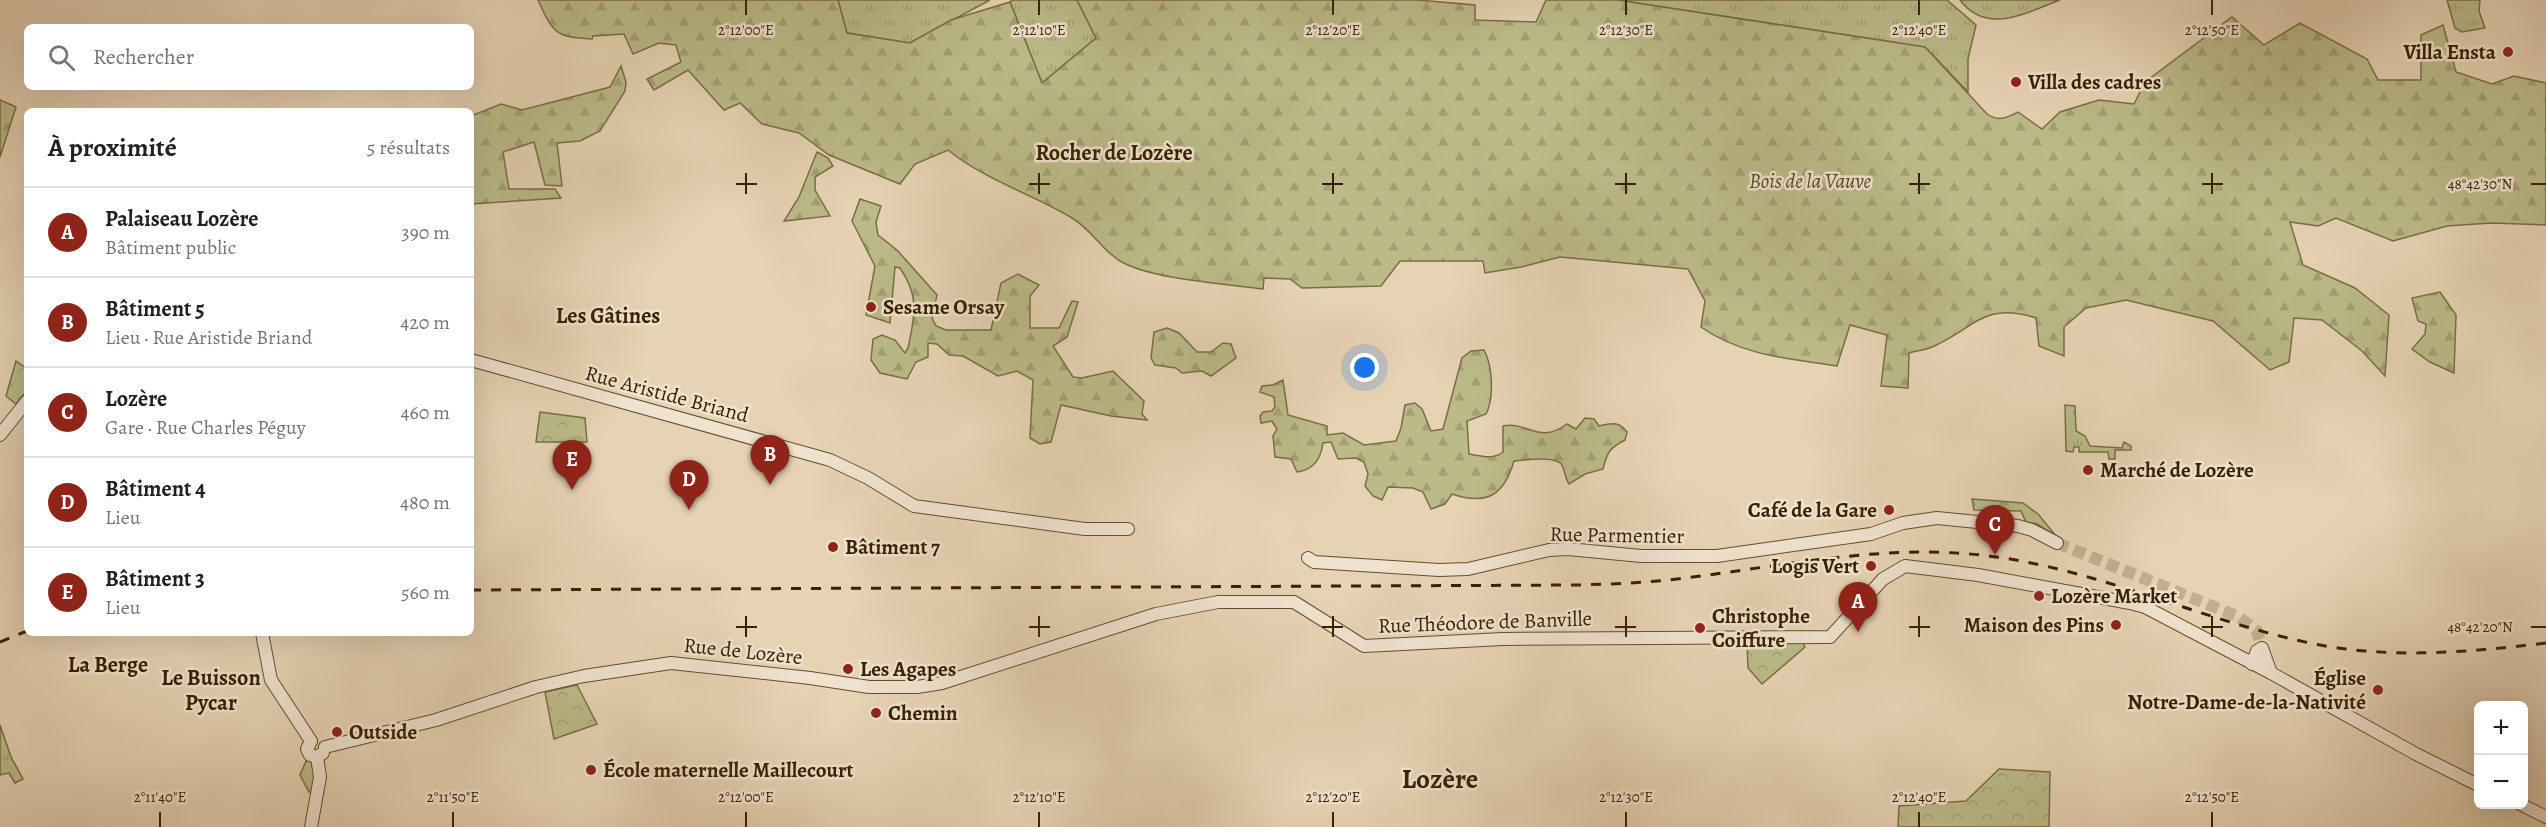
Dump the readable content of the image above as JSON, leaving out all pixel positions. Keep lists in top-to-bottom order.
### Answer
{
  "streets": {
    "street": [
      "Rue Aristide Briand",
      "Rue Parmentier",
      "Rue Théodore de Banville",
      "Rue de Lozère"
    ]
  },
  "crossings": [
    ["Rue Théodore de Banville", "Rue de Lozère"]
  ],
  "districts": [
    "Rocher de Lozère",
    "Les Gâtines",
    "La Berge",
    "Le Buisson Pycar",
    "Lozère"
  ],
  "parks": ["Bois de la Vauve"],
  "places": [
    "Villa Ensta",
    "Villa des cadres",
    "Sesame Orsay",
    "Marché de Lozère",
    "Café de la Gare",
    "Bâtiment 7",
    "Logis Vert",
    "Lozère Market",
    "Maison des Pins",
    "Christophe Coiffure",
    "Les Agapes",
    "Église Notre-Dame-de-la-Nativité",
    "Chemin",
    "Outside",
    "École maternelle Maillecourt"
  ],
  "page": {
    "search": "Rechercher",
    "heading": ["À proximité", "5 résultats"],
    "list": [
      {
        "mark": "A",
        "name": "Palaiseau Lozère",
        "note": "Bâtiment public",
        "value": "390 m"
      },
      {
        "mark": "B",
        "name": "Bâtiment 5",
        "note": "Lieu · Rue Aristide Briand",
        "value": "420 m"
      },
      {
        "mark": "C",
        "name": "Lozère",
        "note": "Gare · Rue Charles Péguy",
        "value": "460 m"
      },
      {
        "mark": "D",
        "name": "Bâtiment 4",
        "note": "Lieu",
        "value": "480 m"
      },
      {
        "mark": "E",
        "name": "Bâtiment 3",
        "note": "Lieu",
        "value": "560 m"
      }
    ],
    "pins": [
      "B",
      "E",
      "D",
      "C",
      "A"
    ],
    "map_buttons": ["+", "−"]
  },
  "coordinates": [
    "2°12'00\"E",
    "2°12'10\"E",
    "2°12'20\"E",
    "2°12'30\"E",
    "2°12'40\"E",
    "2°12'50\"E",
    "48°42'30\"N",
    "48°42'20\"N",
    "2°11'40\"E",
    "2°11'50\"E"
  ]
}
